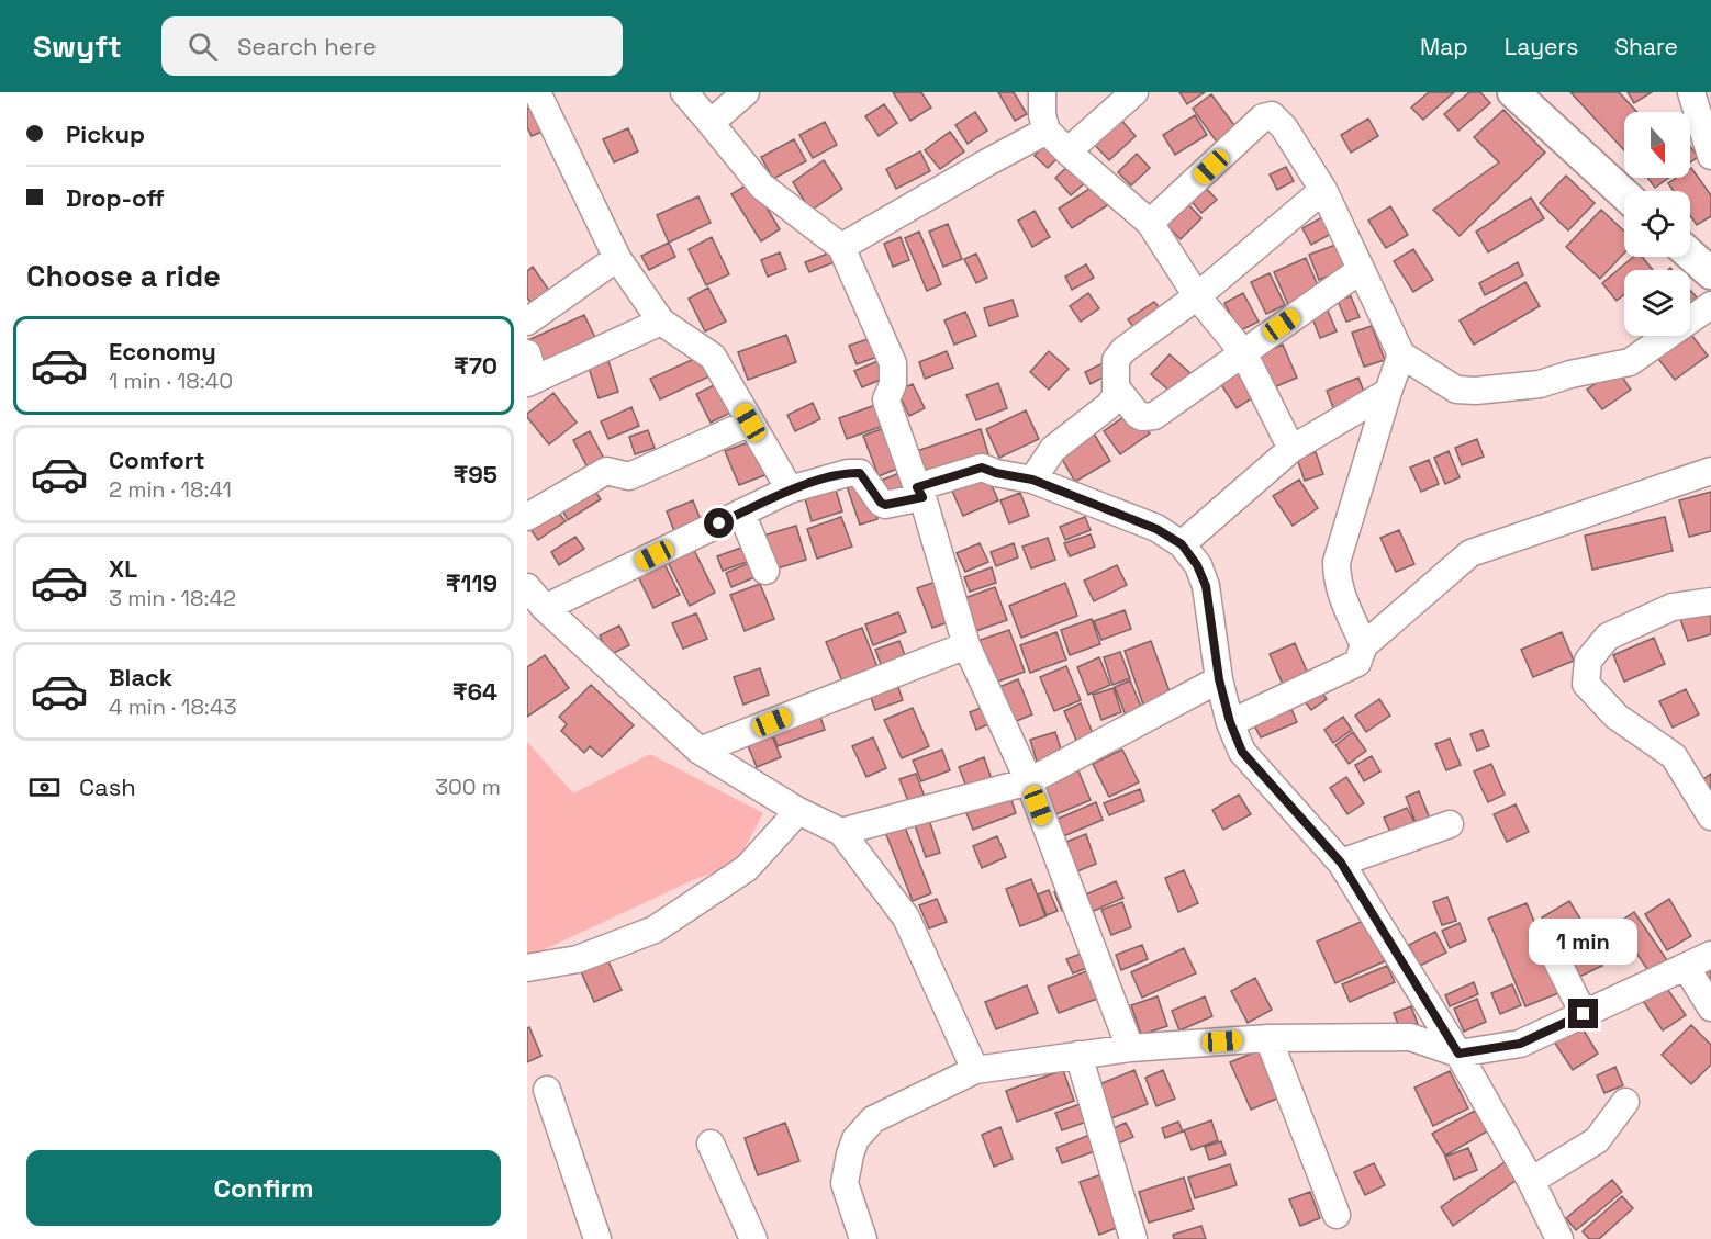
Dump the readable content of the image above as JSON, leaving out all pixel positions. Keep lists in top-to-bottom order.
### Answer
{
  "north": "bottom",
  "page": {
    "header": "Swyft",
    "search": "Search here",
    "nav": ["Map", "Layers", "Share"],
    "banner": ["Pickup", "Drop-off"],
    "heading": "Choose a ride",
    "list": [
      {
        "name": "Economy",
        "note": "1 min · 18:40",
        "value": "₹70"
      },
      {
        "name": "Comfort",
        "note": "2 min · 18:41",
        "value": "₹95"
      },
      {
        "name": "XL",
        "note": "3 min · 18:42",
        "value": "₹119"
      },
      {
        "name": "Black",
        "note": "4 min · 18:43",
        "value": "₹64"
      }
    ],
    "pay": ["Cash", "300 m"],
    "bubble": "1 min",
    "buttons": "Confirm"
  }
}
